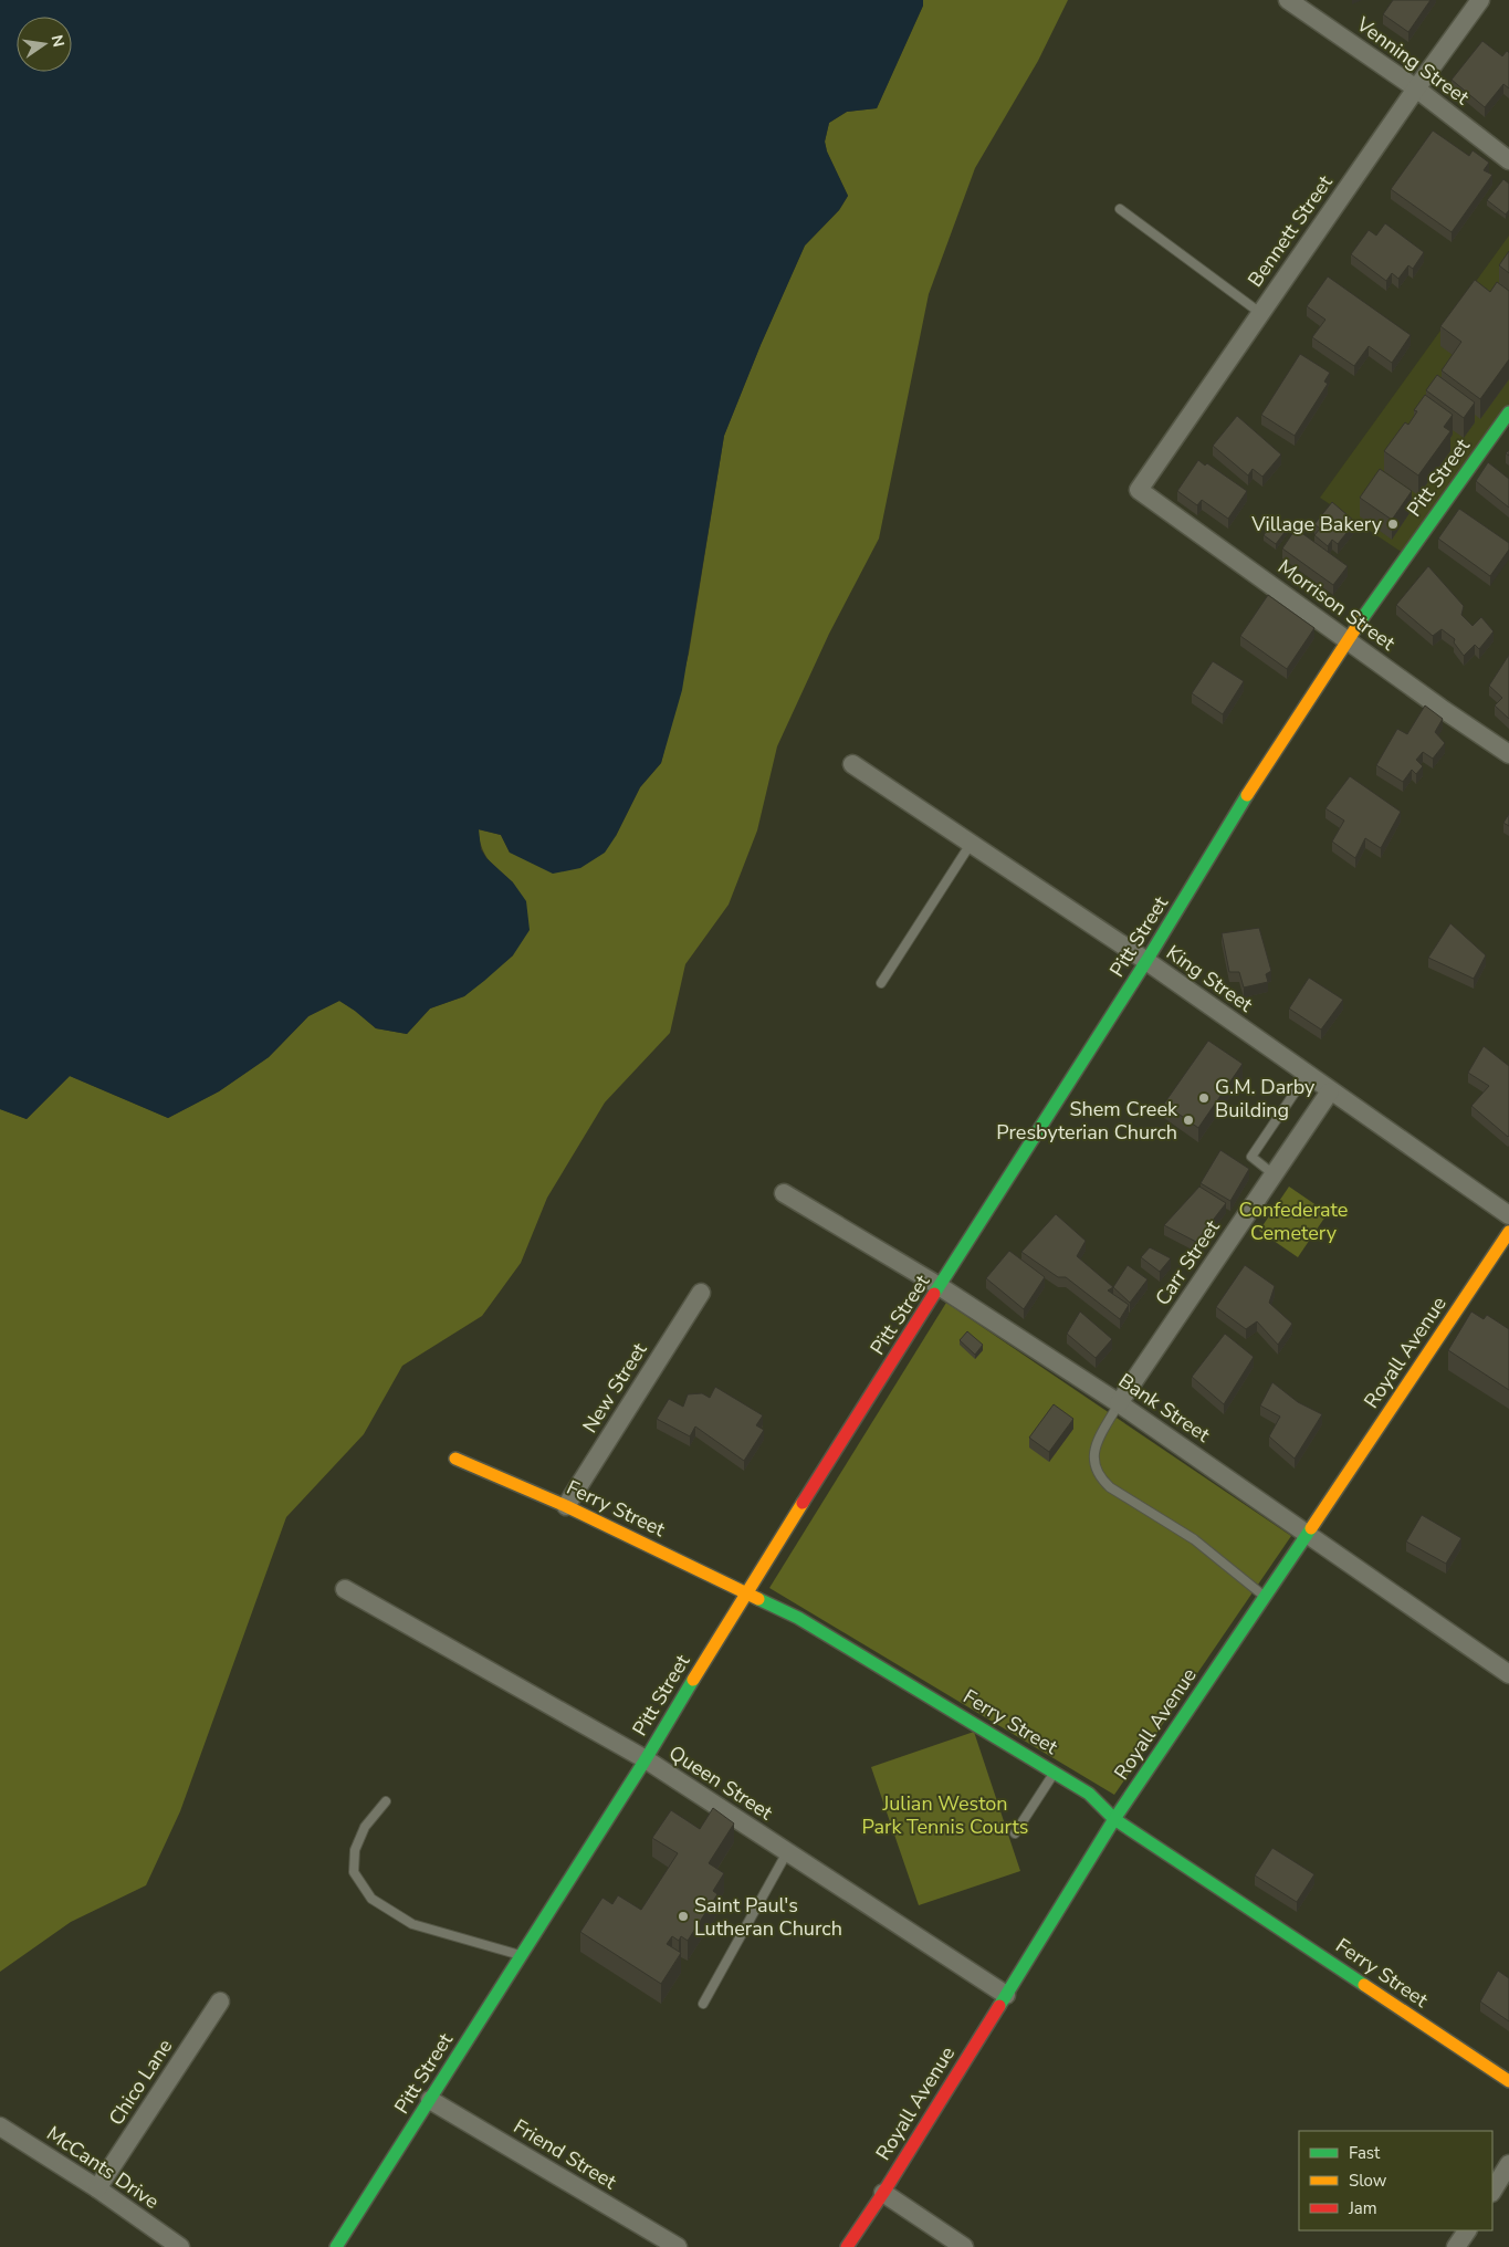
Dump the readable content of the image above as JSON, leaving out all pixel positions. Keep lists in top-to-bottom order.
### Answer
{
  "streets": {
    "street": [
      "Venning Street",
      "Bennett Street",
      "Pitt Street",
      "Morrison Street",
      "King Street",
      "Carr Street",
      "Royall Avenue",
      "New Street",
      "Bank Street",
      "Ferry Street",
      "Queen Street",
      "Chico Lane",
      "Friend Street",
      "McCants Drive"
    ]
  },
  "crossings": [
    ["Venning Street", "Bennett Street"],
    ["Bennett Street", "Morrison Street"],
    ["Pitt Street", "Morrison Street"],
    ["Pitt Street", "King Street"],
    ["Pitt Street", "Bank Street"],
    ["Pitt Street", "Ferry Street"],
    ["Pitt Street", "Queen Street"],
    ["Pitt Street", "Friend Street"],
    ["King Street", "Carr Street"],
    ["Carr Street", "Bank Street"],
    ["Royall Avenue", "Bank Street"],
    ["Royall Avenue", "Ferry Street"],
    ["Royall Avenue", "Queen Street"],
    ["New Street", "Ferry Street"],
    ["Chico Lane", "McCants Drive"]
  ],
  "parks": ["Confederate Cemetery", "Julian Weston Park Tennis Courts"],
  "places": [
    "Village Bakery",
    "G.M. Darby Building",
    "Shem Creek Presbyterian Church",
    "Saint Paul's Lutheran Church"
  ],
  "legend": ["Fast", "Slow", "Jam"],
  "north": "right"
}
